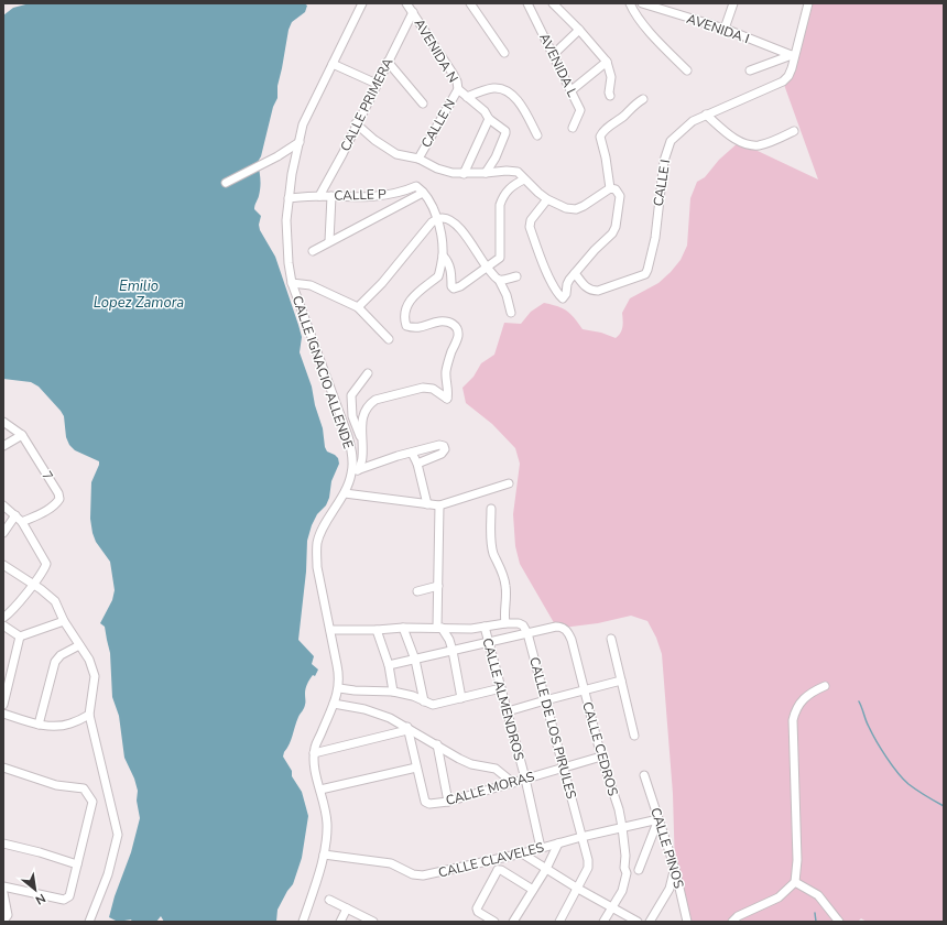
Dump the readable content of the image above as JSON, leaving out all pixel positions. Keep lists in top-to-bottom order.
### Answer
{
  "streets": {
    "street": [
      "AVENIDA I",
      "AVENIDA N",
      "AVENIDA L",
      "CALLE PRIMERA",
      "CALLE N",
      "CALLE I",
      "CALLE P",
      "CALLE IGNACIO ALLENDE",
      "7",
      "CALLE ALMENDROS",
      "CALLE DE LOS PIRULES",
      "CALLE CEDROS",
      "CALLE MORAS",
      "CALLE PINOS",
      "CALLE CLAVELES"
    ]
  },
  "crossings": [
    ["AVENIDA I", "CALLE I"],
    ["AVENIDA N", "CALLE PRIMERA"],
    ["AVENIDA N", "CALLE N"],
    ["CALLE PRIMERA", "CALLE N"],
    ["CALLE PRIMERA", "CALLE P"],
    ["CALLE P", "CALLE IGNACIO ALLENDE"],
    ["CALLE IGNACIO ALLENDE", "CALLE CLAVELES"],
    ["CALLE ALMENDROS", "CALLE MORAS"],
    ["CALLE ALMENDROS", "CALLE CLAVELES"],
    ["CALLE DE LOS PIRULES", "CALLE CEDROS"],
    ["CALLE DE LOS PIRULES", "CALLE MORAS"],
    ["CALLE DE LOS PIRULES", "CALLE CLAVELES"],
    ["CALLE CEDROS", "CALLE MORAS"],
    ["CALLE CEDROS", "CALLE CLAVELES"],
    ["CALLE PINOS", "CALLE CLAVELES"]
  ],
  "water": ["Emilio Lopez Zamora"],
  "north": "bottom right"
}
